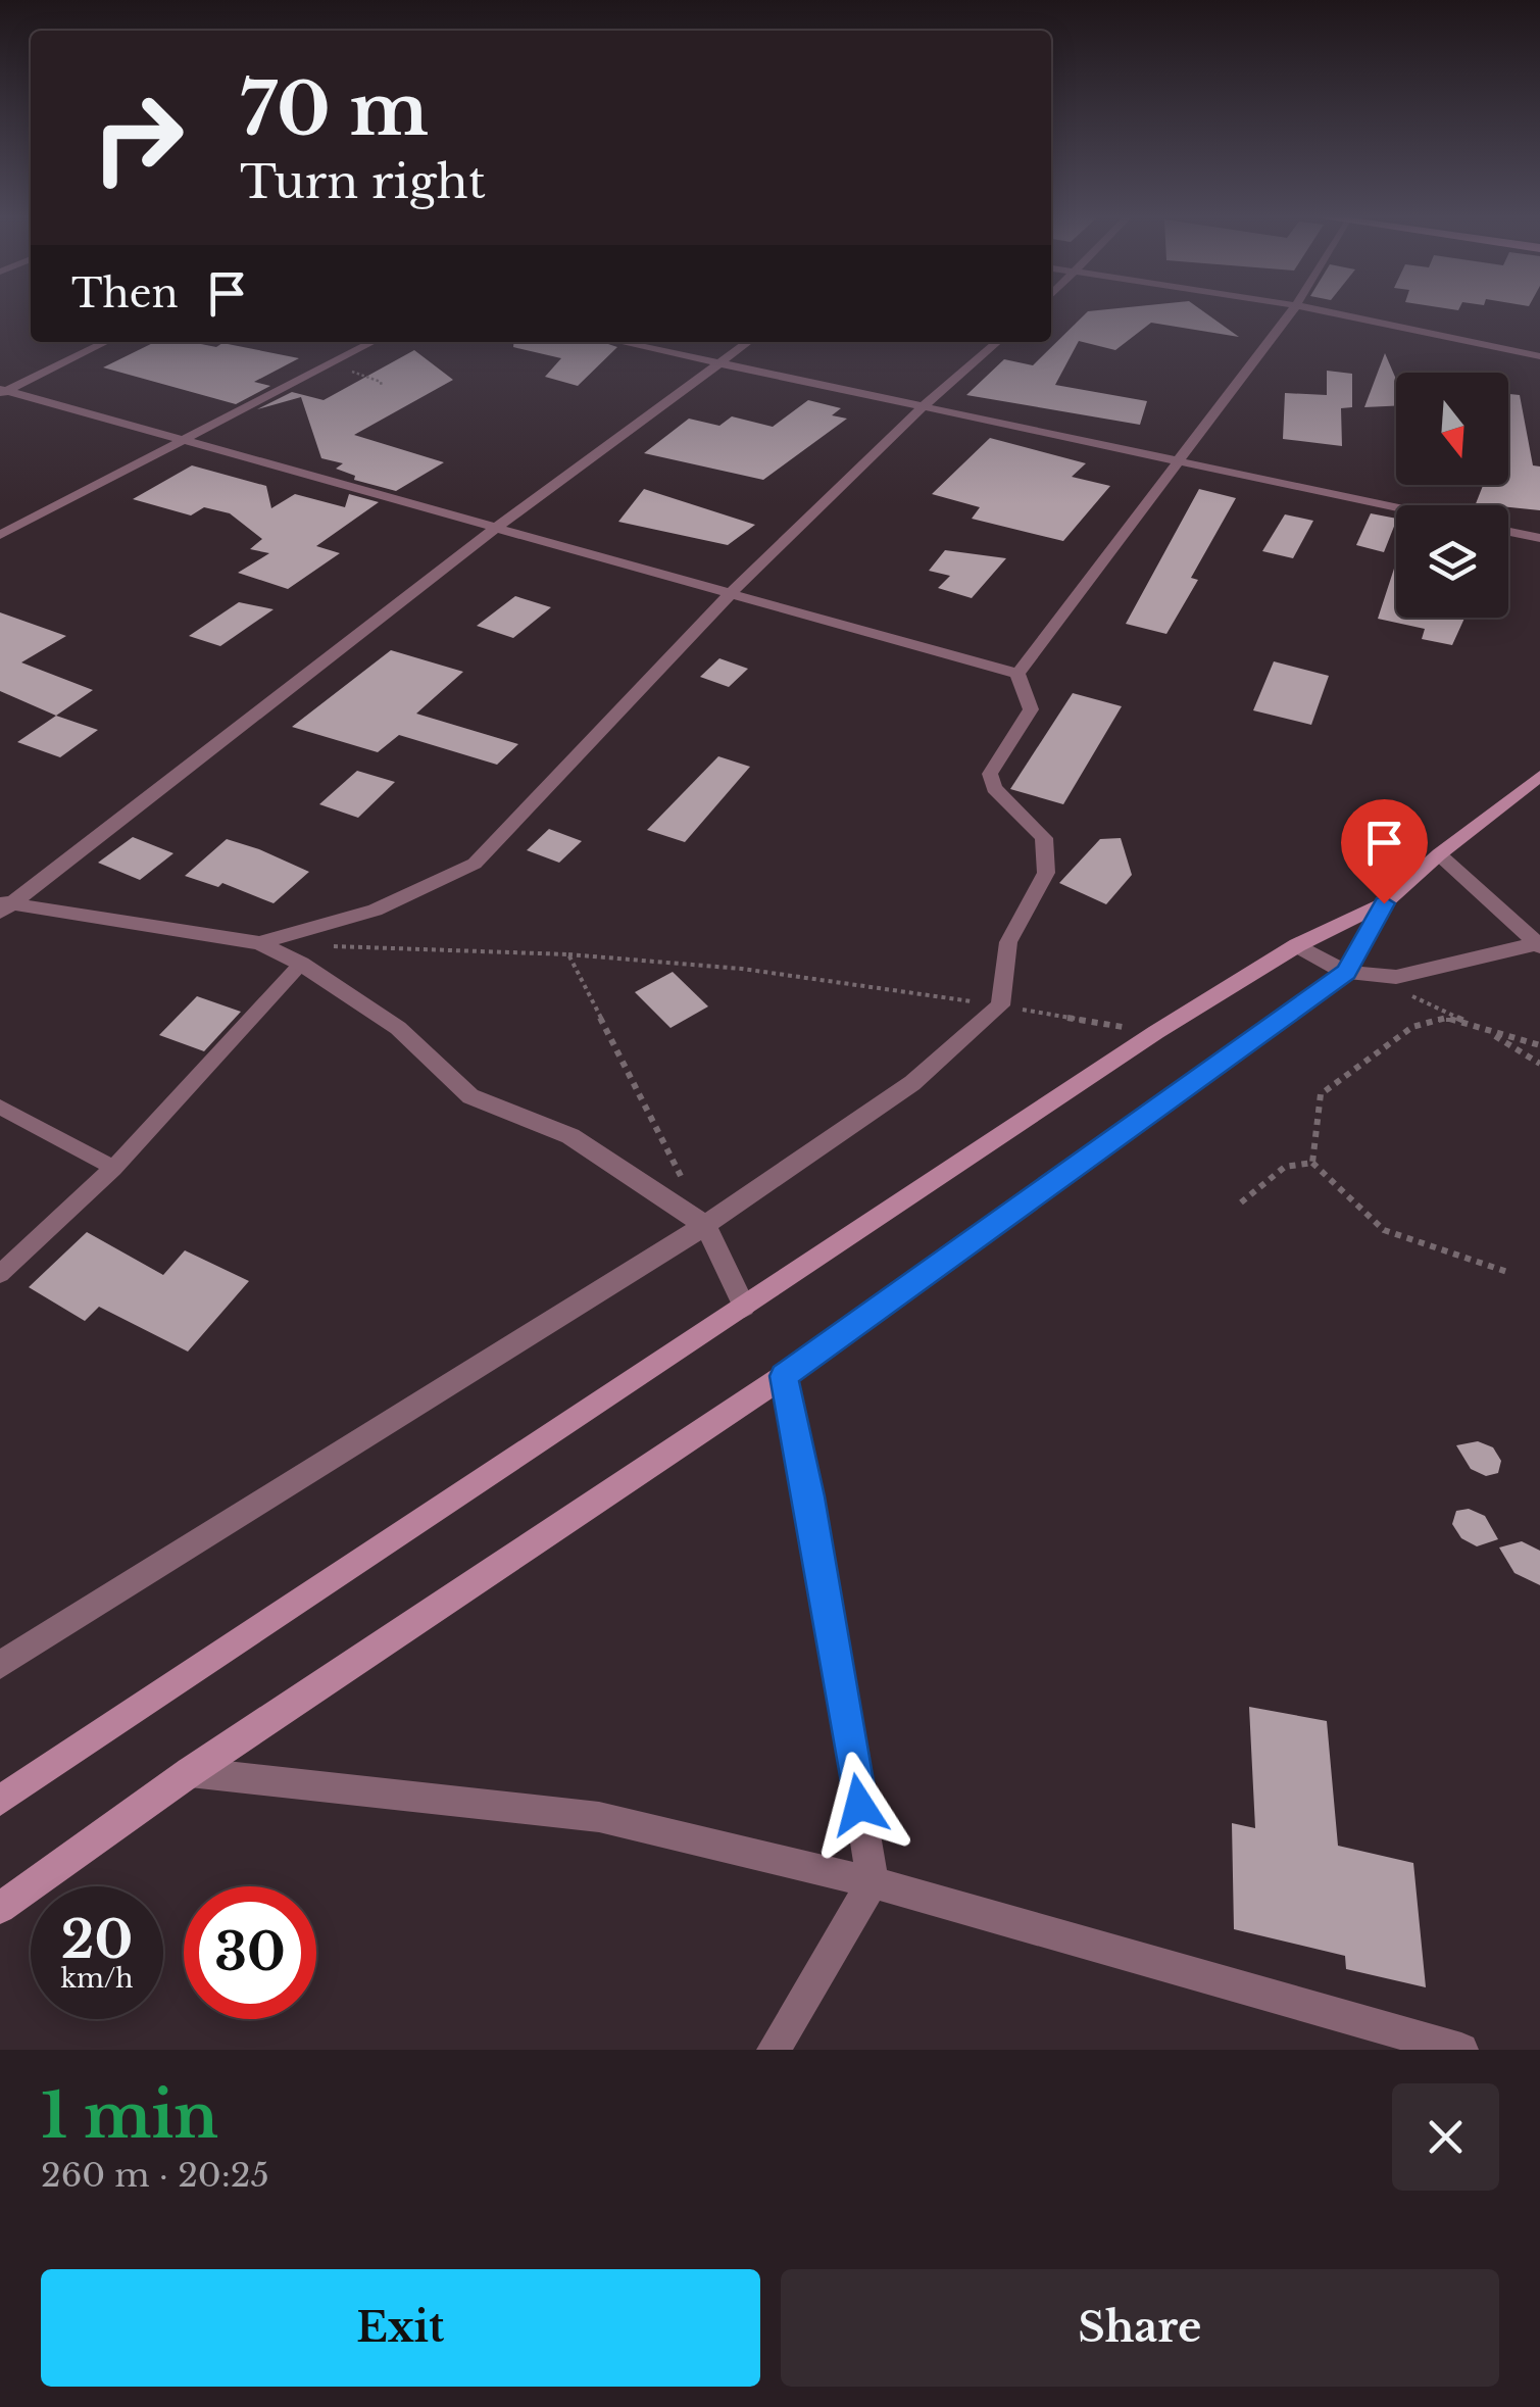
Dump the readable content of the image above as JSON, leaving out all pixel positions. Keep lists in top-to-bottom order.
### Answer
{
  "north": "bottom",
  "page": {
    "turn": ["70 m", "Turn right"],
    "then": "Then",
    "speed": "20 km/h",
    "limit": "30",
    "heading": ["1 min", "260 m · 20:25"],
    "buttons": ["Exit", "Share"]
  }
}
